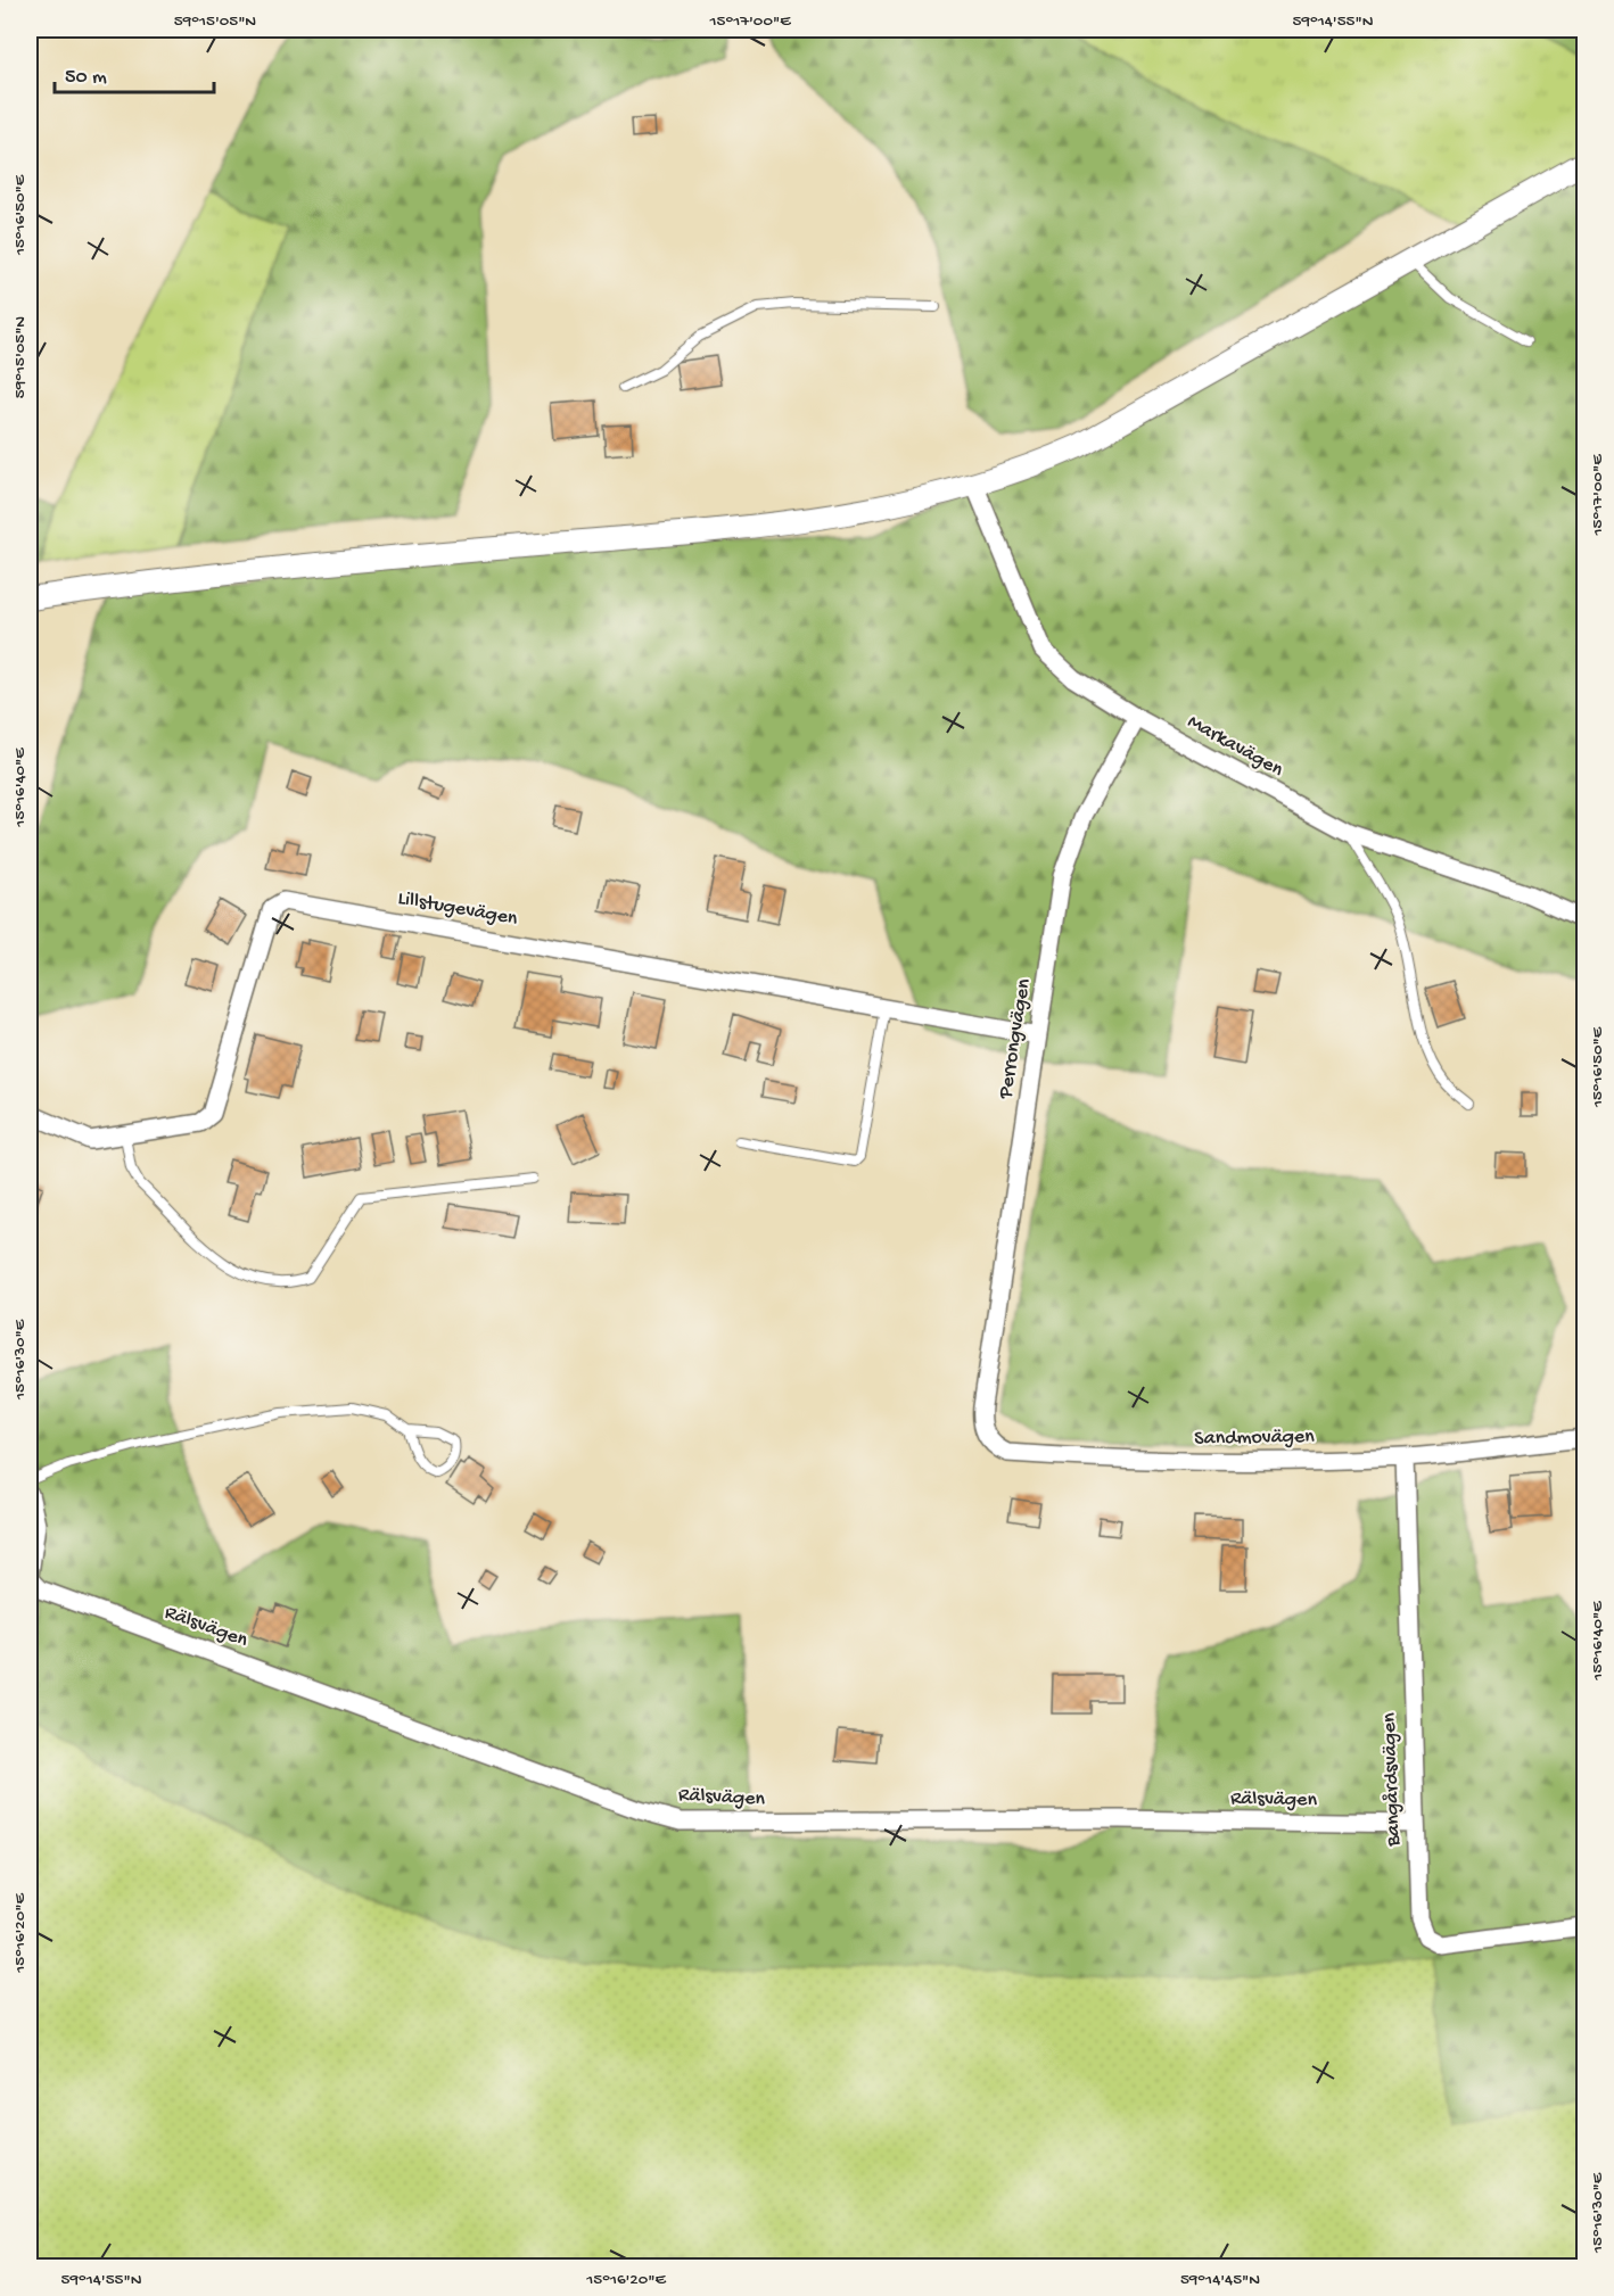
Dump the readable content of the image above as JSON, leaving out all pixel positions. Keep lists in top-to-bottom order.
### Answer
{
  "streets": {
    "street": [
      "Markavägen",
      "Lillstugevägen",
      "Perrongvägen",
      "Sandmovägen",
      "Rälsvägen",
      "Bangårdsvägen"
    ]
  },
  "crossings": [
    ["Markavägen", "Perrongvägen"],
    ["Lillstugevägen", "Perrongvägen"],
    ["Perrongvägen", "Sandmovägen"],
    ["Sandmovägen", "Bangårdsvägen"],
    ["Rälsvägen", "Bangårdsvägen"]
  ],
  "scale_bar": "50 m",
  "coordinates": [
    "59°15'05\"N",
    "15°17'00\"E",
    "59°14'55\"N",
    "15°16'50\"E",
    "15°16'40\"E",
    "15°16'30\"E",
    "15°16'20\"E",
    "59°14'45\"N"
  ]
}
